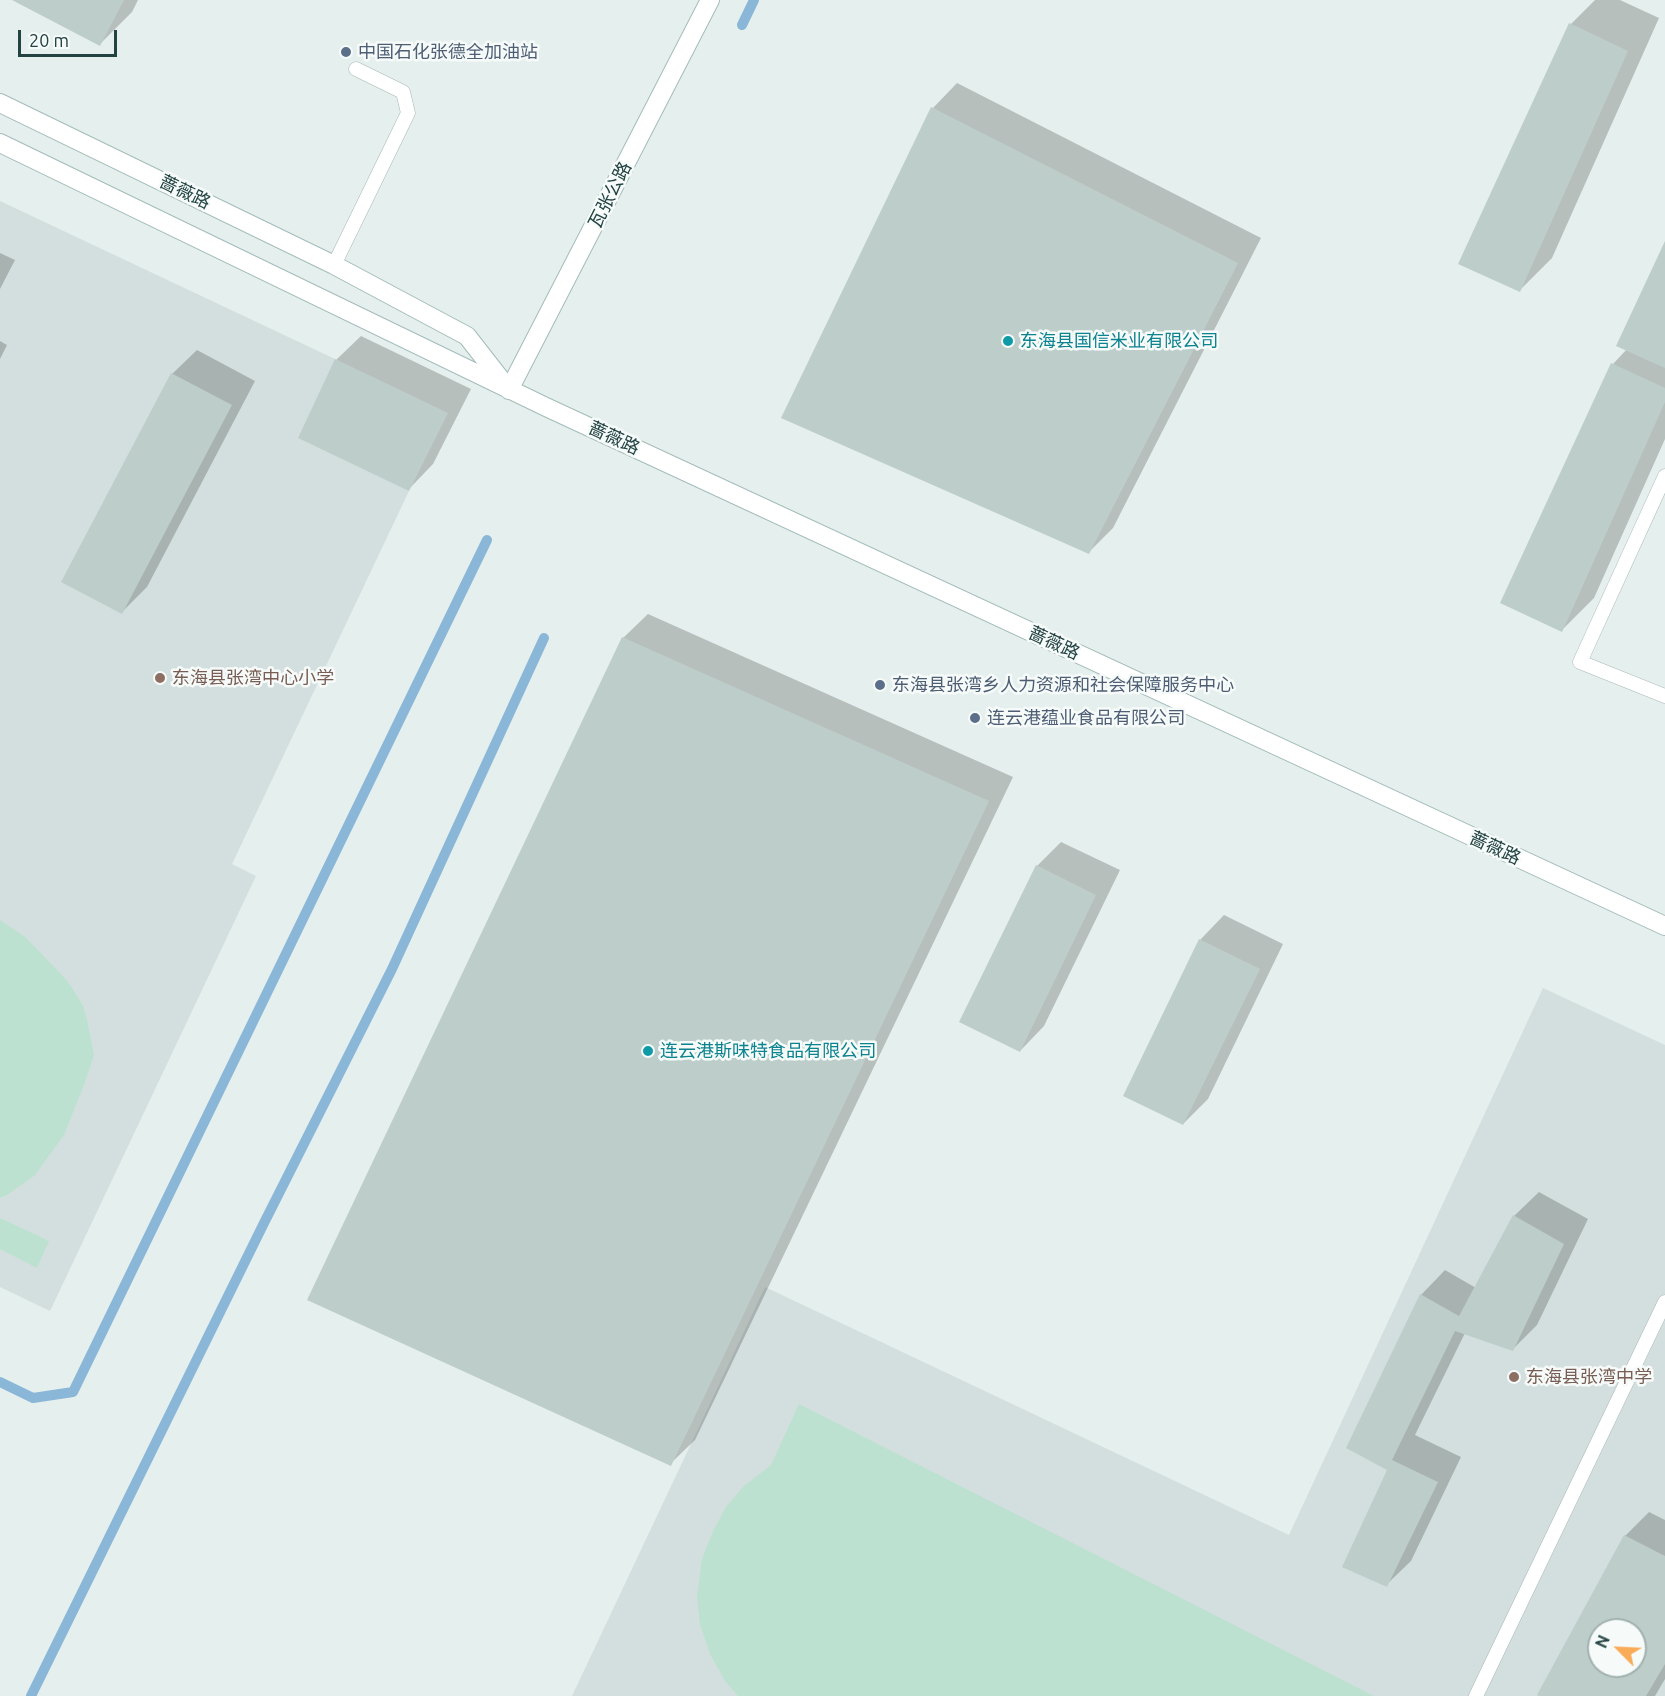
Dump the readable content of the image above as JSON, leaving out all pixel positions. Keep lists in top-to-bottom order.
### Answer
{
  "streets": {
    "main road": ["蔷薇路", "瓦张公路"]
  },
  "crossings": [
    ["蔷薇路", "瓦张公路"]
  ],
  "places": [
    "中国石化张德全加油站",
    "东海县国信米业有限公司",
    "东海县张湾中心小学",
    "东海县张湾乡人力资源和社会保障服务中心",
    "连云港蕴业食品有限公司",
    "连云港斯味特食品有限公司",
    "东海县张湾中学"
  ],
  "scale_bar": "20 m",
  "north": "top left"
}
